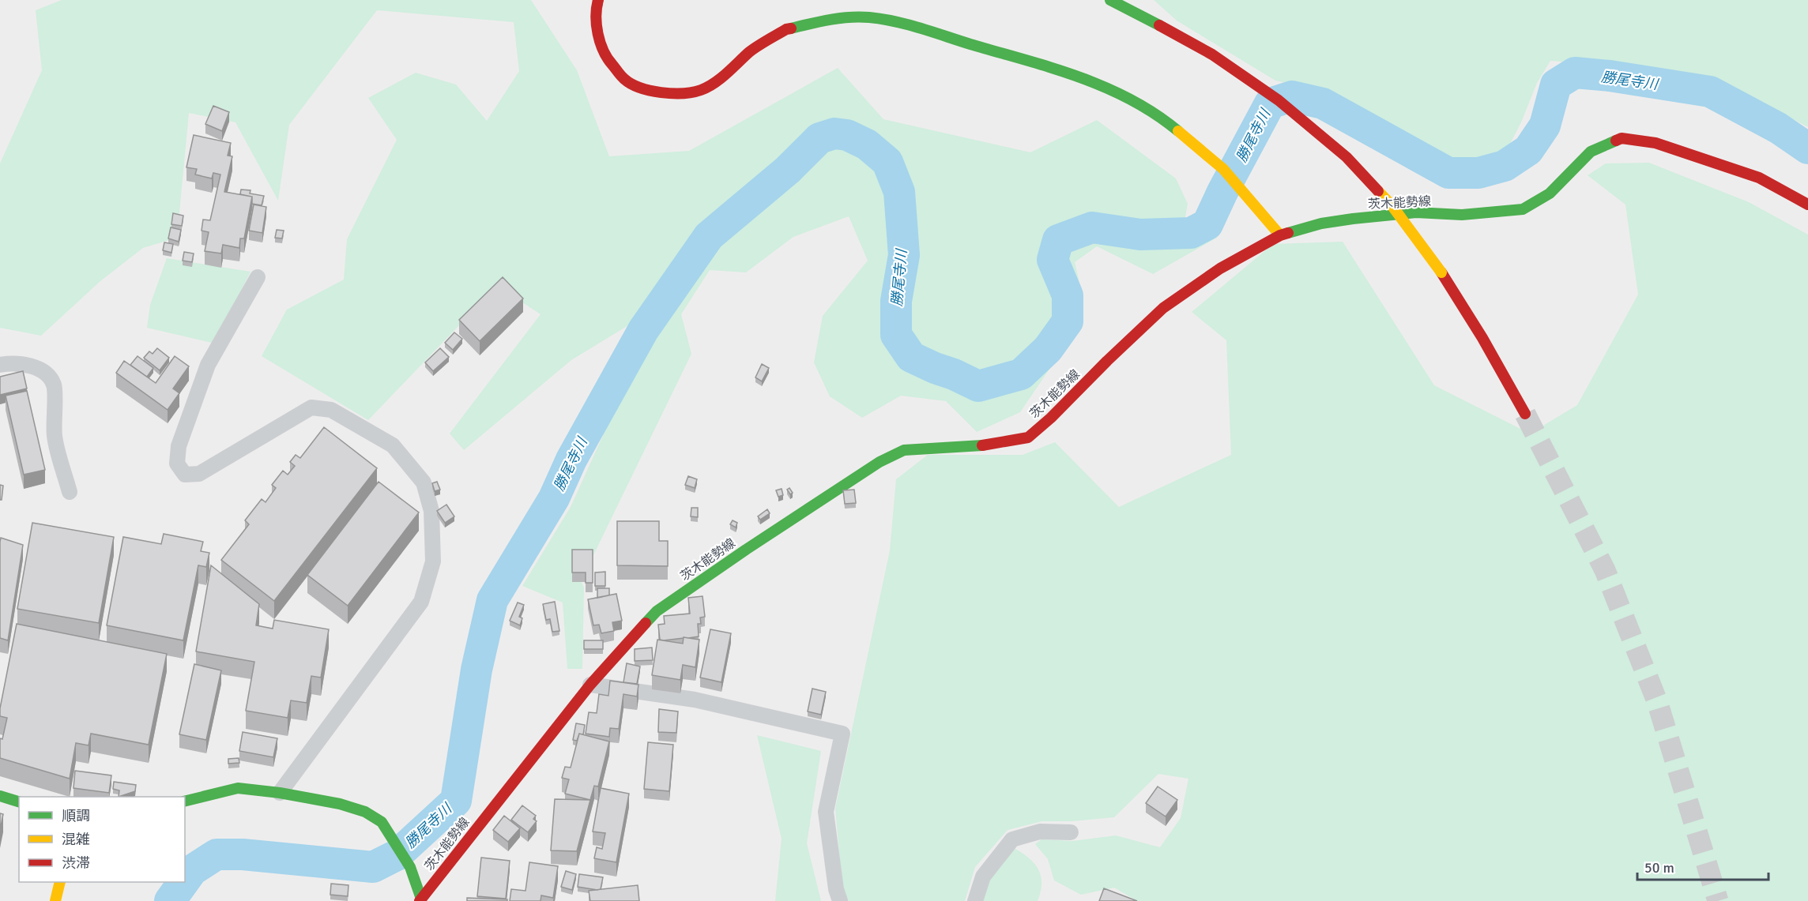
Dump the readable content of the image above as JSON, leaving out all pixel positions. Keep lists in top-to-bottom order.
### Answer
{
  "streets": {
    "street": ["茨木能勢線"]
  },
  "water": ["勝尾寺川"],
  "legend": ["順調", "混雑", "渋滞"],
  "scale_bar": "50 m"
}
